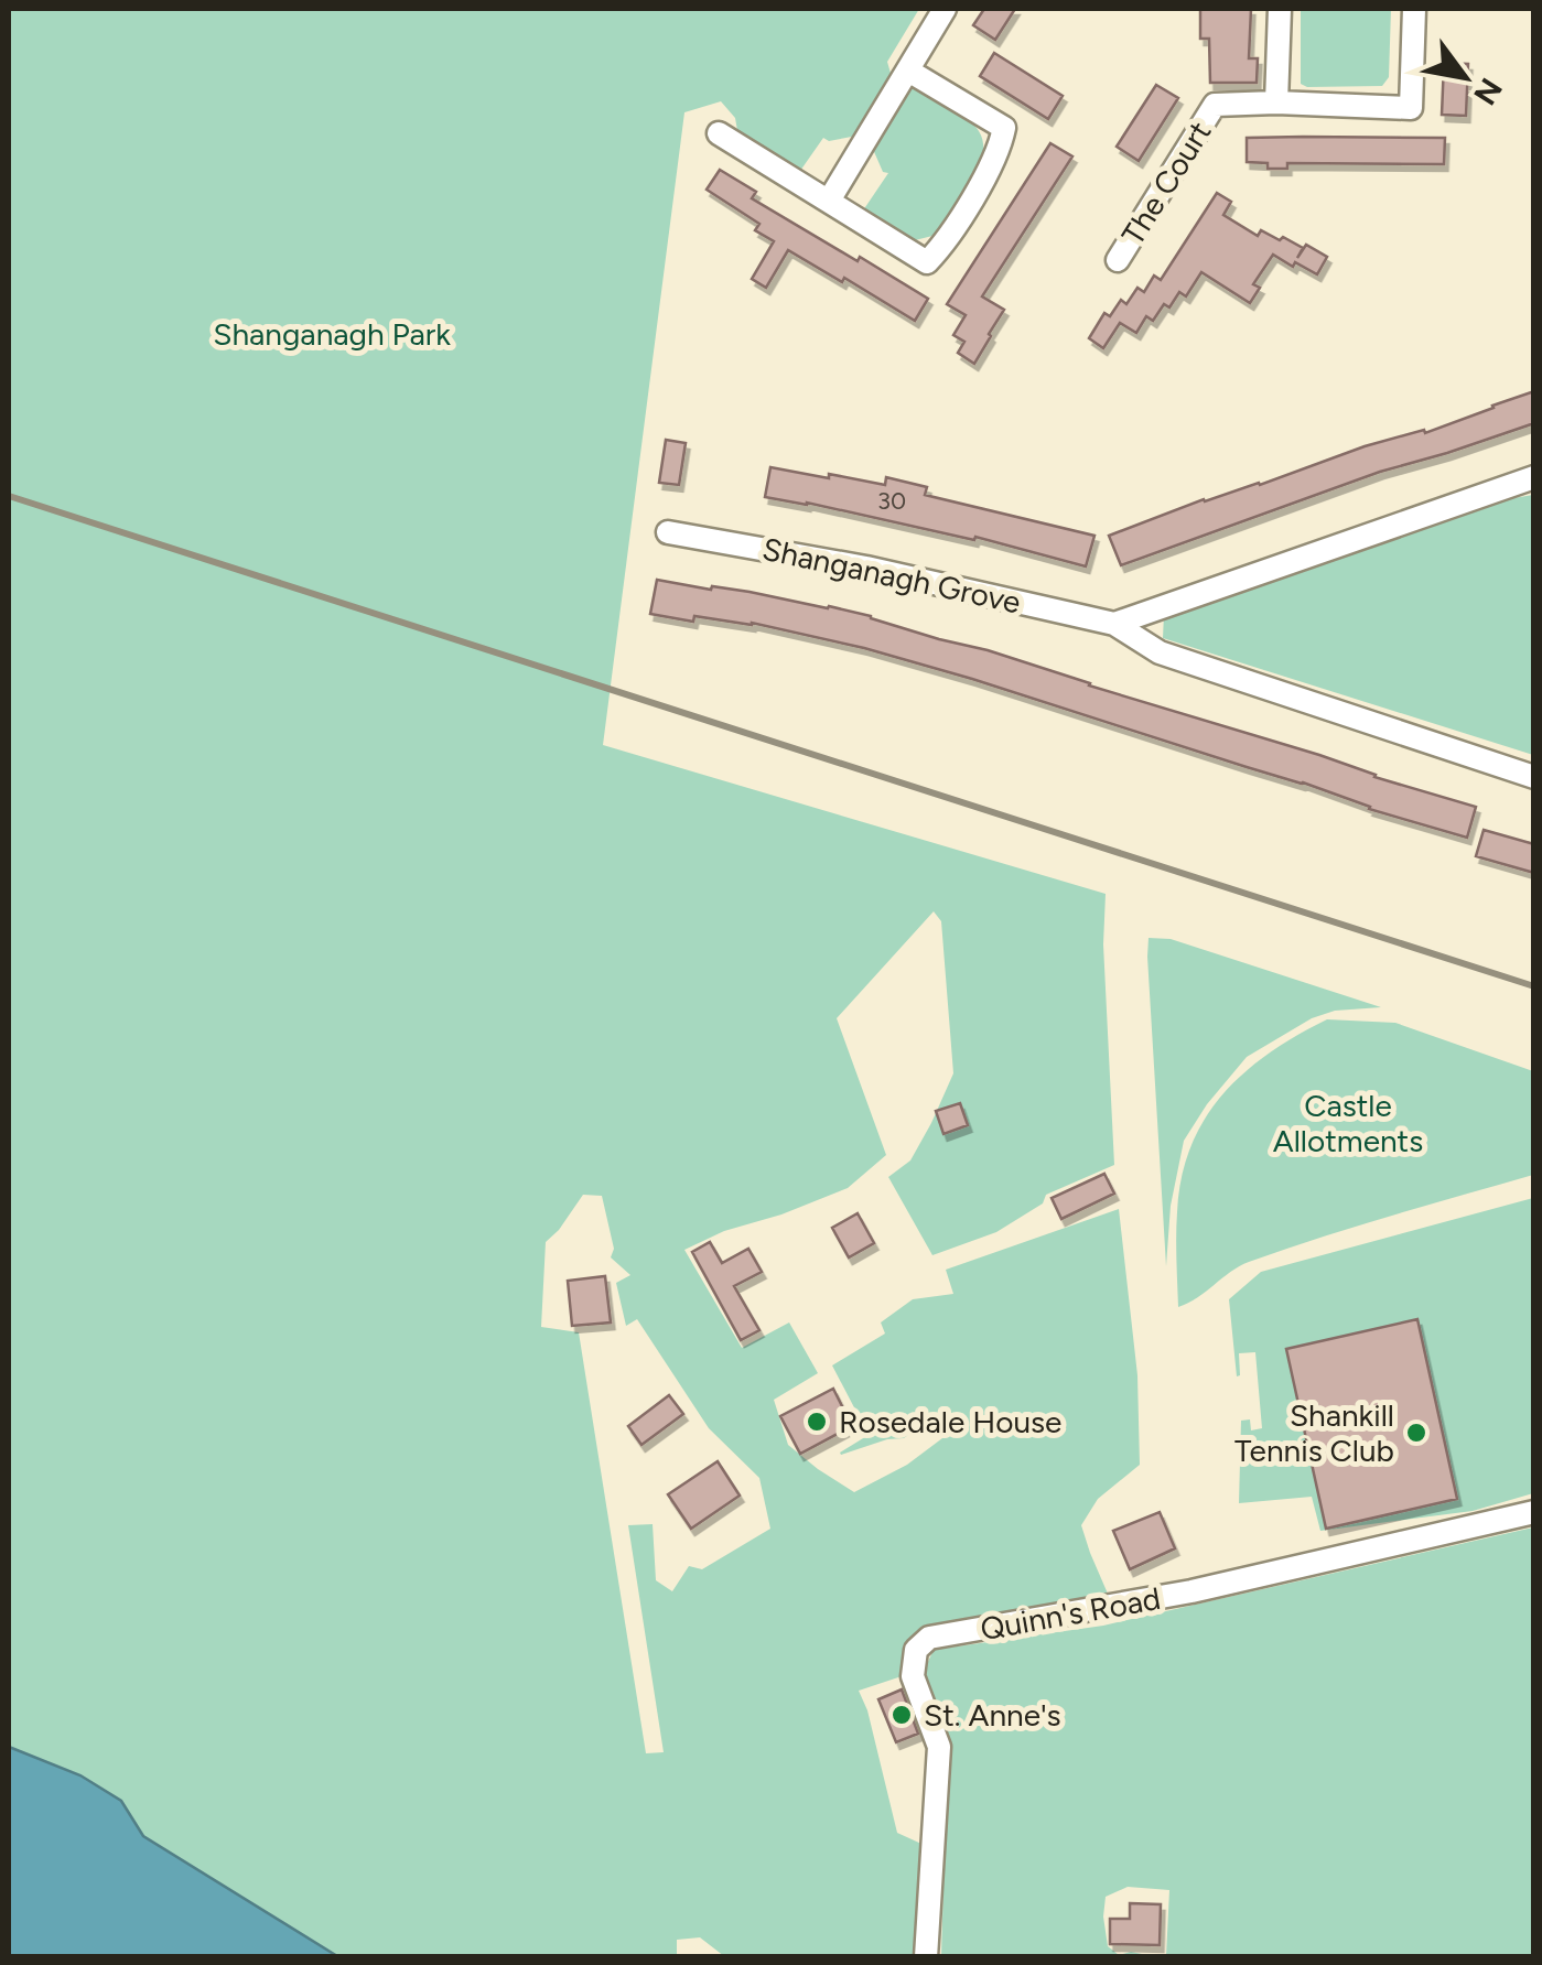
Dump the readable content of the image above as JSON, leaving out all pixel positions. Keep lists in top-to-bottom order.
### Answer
{
  "streets": {
    "street": ["The Court", "Shanganagh Grove", "Quinn's Road"]
  },
  "parks": ["Shanganagh Park", "Castle Allotments"],
  "places": ["Rosedale House", "Shankill Tennis Club", "St. Anne's"],
  "house_numbers": ["30"],
  "north": "bottom right"
}
